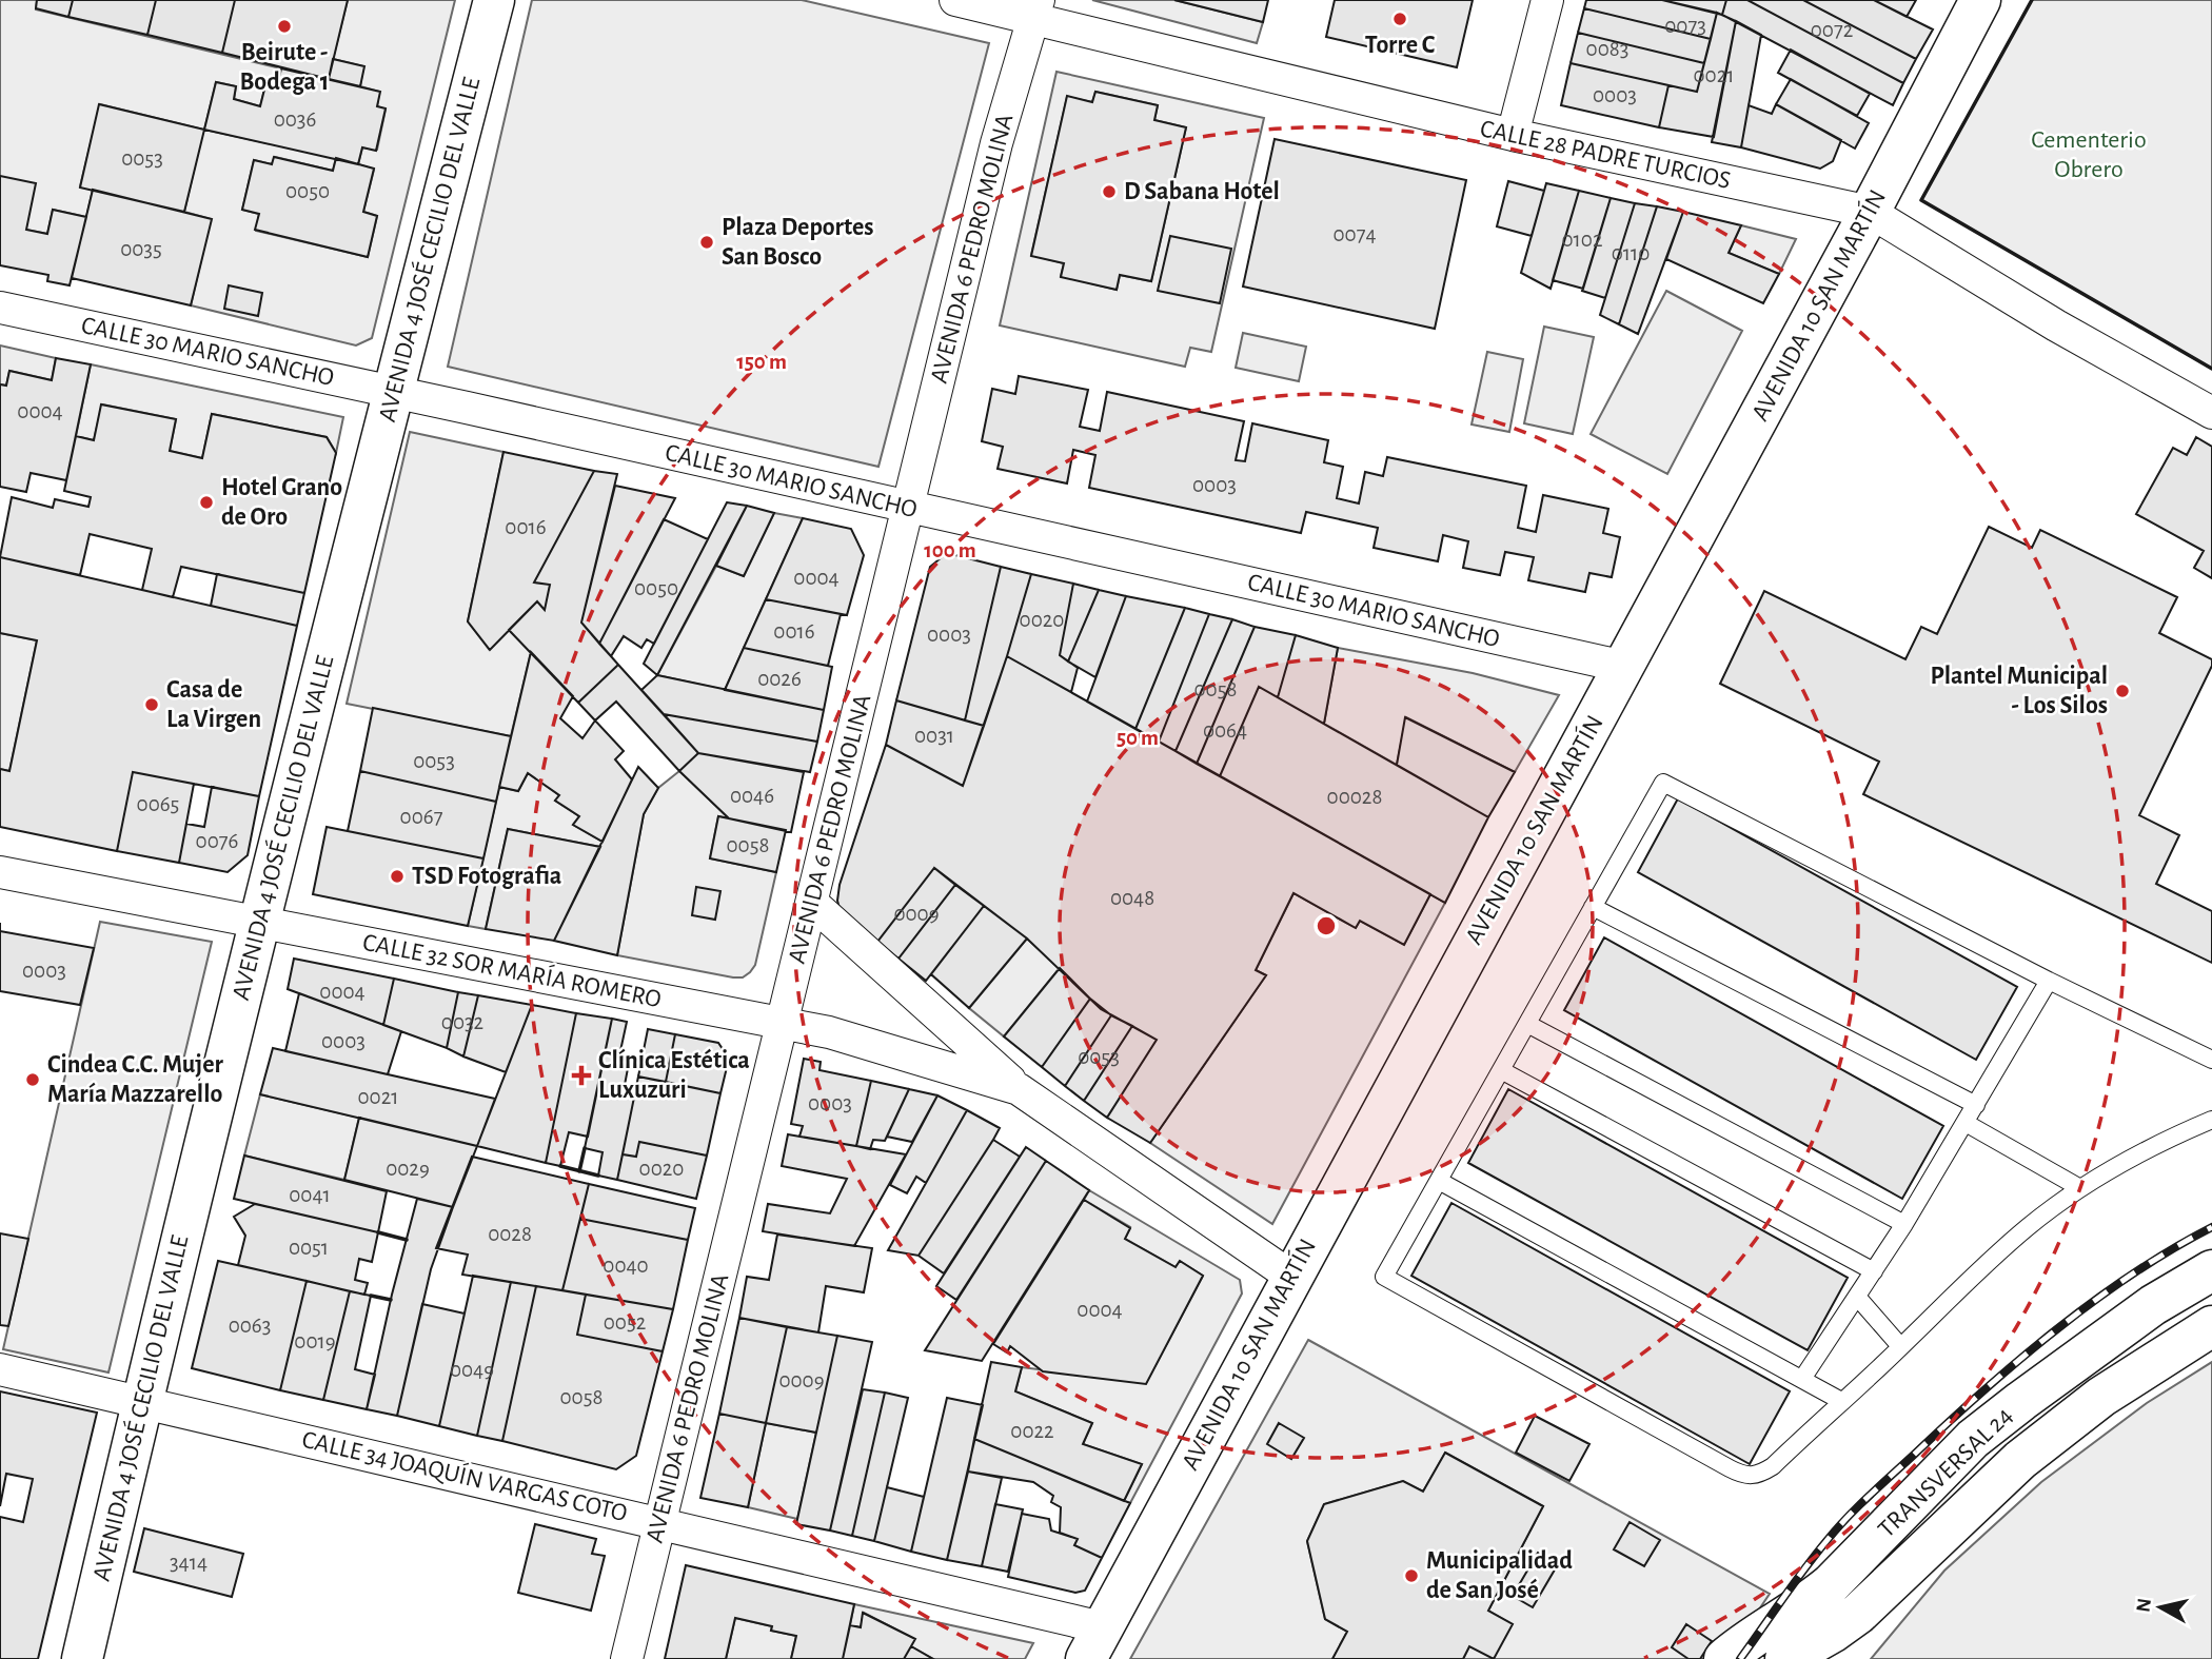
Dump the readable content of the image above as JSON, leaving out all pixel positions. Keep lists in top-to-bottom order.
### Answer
{
  "streets": {
    "street": [
      "CALLE 28 PADRE TURCIOS",
      "AVENIDA 6 PEDRO MOLINA",
      "AVENIDA 4 JOSÉ CECILIO DEL VALLE",
      "AVENIDA 10 SAN MARTÍN",
      "CALLE 30 MARIO SANCHO",
      "CALLE 32 SOR MARÍA ROMERO",
      "TRANSVERSAL 24",
      "CALLE 34 JOAQUÍN VARGAS COTO"
    ]
  },
  "crossings": [
    ["CALLE 28 PADRE TURCIOS", "AVENIDA 6 PEDRO MOLINA"],
    ["CALLE 28 PADRE TURCIOS", "AVENIDA 10 SAN MARTÍN"],
    ["AVENIDA 6 PEDRO MOLINA", "CALLE 30 MARIO SANCHO"],
    ["AVENIDA 6 PEDRO MOLINA", "CALLE 32 SOR MARÍA ROMERO"],
    ["AVENIDA 6 PEDRO MOLINA", "CALLE 34 JOAQUÍN VARGAS COTO"],
    ["AVENIDA 4 JOSÉ CECILIO DEL VALLE", "CALLE 30 MARIO SANCHO"],
    ["AVENIDA 4 JOSÉ CECILIO DEL VALLE", "CALLE 32 SOR MARÍA ROMERO"],
    ["AVENIDA 4 JOSÉ CECILIO DEL VALLE", "CALLE 34 JOAQUÍN VARGAS COTO"],
    ["AVENIDA 10 SAN MARTÍN", "CALLE 30 MARIO SANCHO"],
    ["AVENIDA 10 SAN MARTÍN", "CALLE 32 SOR MARÍA ROMERO"],
    ["AVENIDA 10 SAN MARTÍN", "CALLE 34 JOAQUÍN VARGAS COTO"]
  ],
  "parks": ["Cementerio Obrero"],
  "places": {
    "other": [
      "Torre C",
      "Beirute - Bodega 1",
      "D Sabana Hotel",
      "Plaza Deportes San Bosco",
      "Hotel Grano de Oro",
      "Plantel Municipal - Los Silos",
      "Casa de La Virgen",
      "TSD Fotografia",
      "Cindea C.C. Mujer María Mazzarello",
      "Municipalidad de San José"
    ],
    "health": ["Clínica Estética Luxuzuri"]
  },
  "house_numbers": [
    "0073",
    "0072",
    "0083",
    "0021",
    "0003",
    "0036",
    "0053",
    "0050",
    "0074",
    "0102",
    "0035",
    "0110",
    "0004",
    "0003",
    "0016",
    "0004",
    "0050",
    "0020",
    "0016",
    "0003",
    "0026",
    "0058",
    "0064",
    "0031",
    "0053",
    "0046",
    "00028",
    "0065",
    "0067",
    "0076",
    "0058",
    "0048",
    "0009",
    "0003",
    "0004",
    "0032",
    "0003",
    "0053",
    "0021",
    "0003",
    "0029",
    "0020",
    "0041",
    "0028",
    "0051",
    "0040",
    "0004",
    "0052",
    "0063",
    "0019",
    "0049",
    "0009",
    "0058",
    "0022",
    "3414"
  ],
  "north": "left",
  "rings": ["150 m", "100 m", "50 m"]
}
